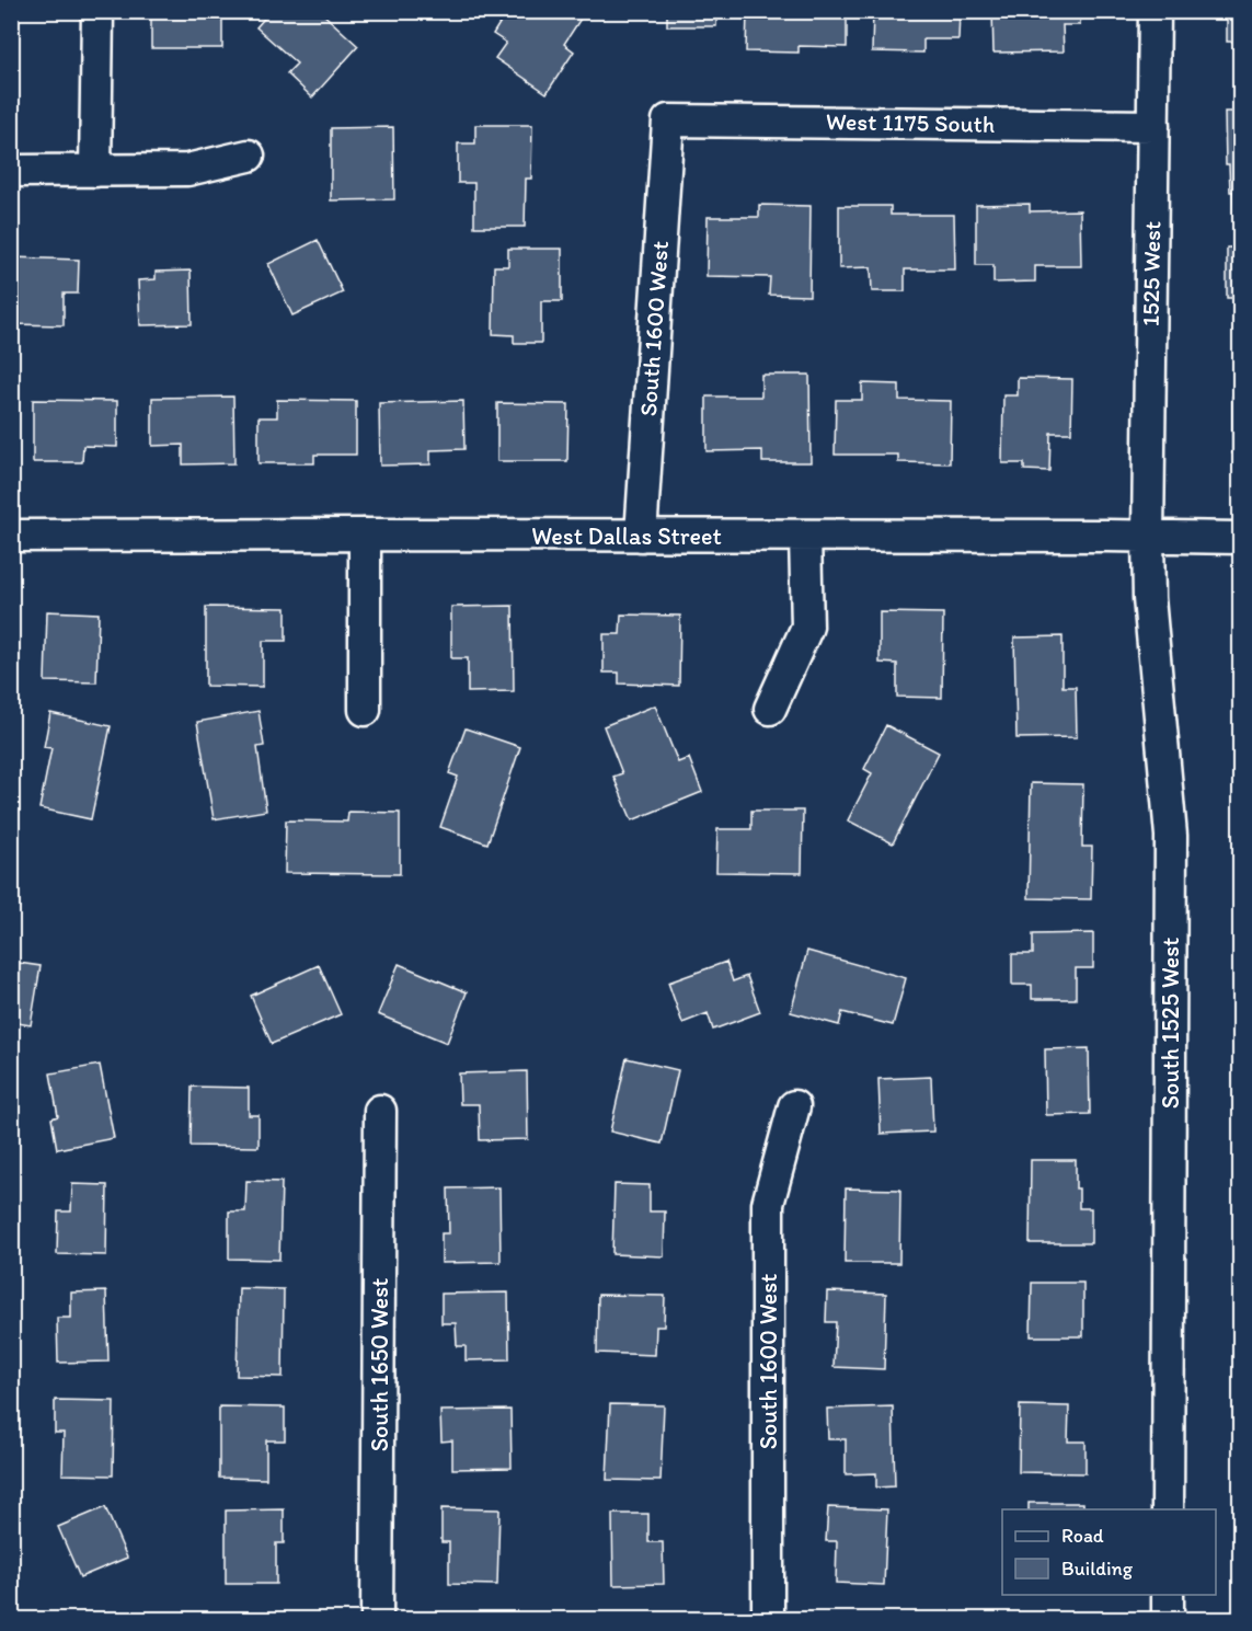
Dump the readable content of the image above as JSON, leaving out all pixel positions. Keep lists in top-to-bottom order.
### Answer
{
  "streets": {
    "street": [
      "West 1175 South",
      "1525 West",
      "South 1600 West",
      "West Dallas Street",
      "South 1525 West",
      "South 1650 West"
    ]
  },
  "crossings": [
    ["West 1175 South", "1525 West"],
    ["West 1175 South", "South 1600 West"],
    ["1525 West", "West Dallas Street"],
    ["1525 West", "South 1525 West"],
    ["South 1600 West", "West Dallas Street"],
    ["West Dallas Street", "South 1525 West"]
  ],
  "legend": ["Road", "Building"]
}
